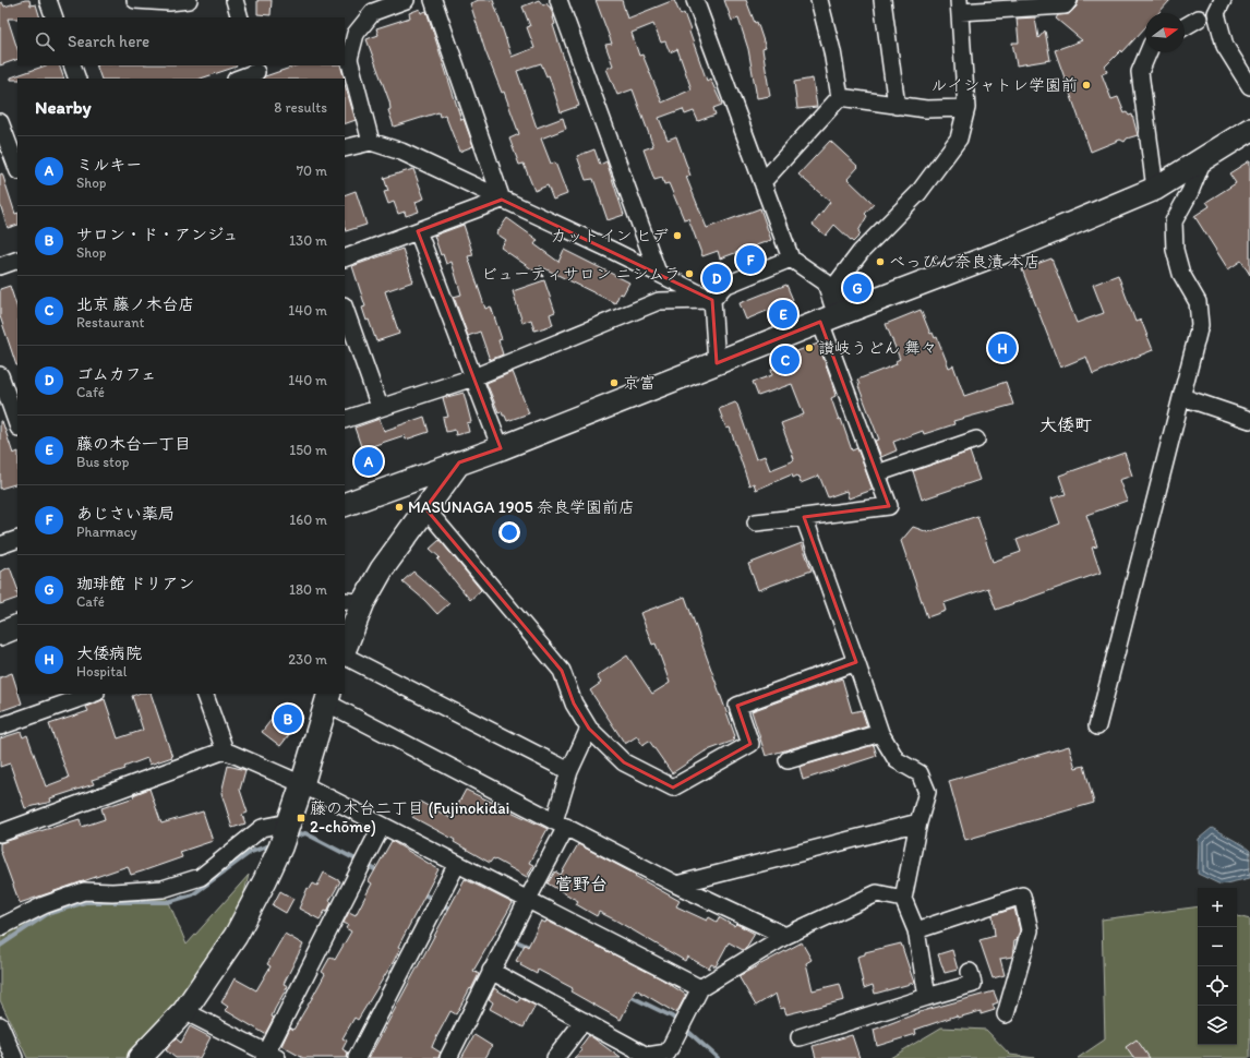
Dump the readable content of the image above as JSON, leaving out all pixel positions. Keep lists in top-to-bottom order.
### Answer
{
  "districts": ["大倭町", "菅野台"],
  "places": {
    "other": [
      "ルイシャトレ学園前",
      "カットイン ヒデ",
      "べっぴん奈良漬 本店",
      "ビューティサロン ニシムラ",
      "讃岐うどん 舞々",
      "京富",
      "MASUNAGA 1905 奈良学園前店"
    ],
    "transit": ["藤の木台二丁目 (Fujinokidai 2-chōme)"]
  },
  "north": "right",
  "page": {
    "search": "Search here",
    "heading": ["Nearby", "8 results"],
    "list": [
      {
        "mark": "A",
        "name": "ミルキー",
        "note": "Shop",
        "value": "70 m"
      },
      {
        "mark": "B",
        "name": "サロン・ド・アンジュ",
        "note": "Shop",
        "value": "130 m"
      },
      {
        "mark": "C",
        "name": "北京 藤ノ木台店",
        "note": "Restaurant",
        "value": "140 m"
      },
      {
        "mark": "D",
        "name": "ゴムカフェ",
        "note": "Café",
        "value": "140 m"
      },
      {
        "mark": "E",
        "name": "藤の木台一丁目",
        "note": "Bus stop",
        "value": "150 m"
      },
      {
        "mark": "F",
        "name": "あじさい薬局",
        "note": "Pharmacy",
        "value": "160 m"
      },
      {
        "mark": "G",
        "name": "珈琲館 ドリアン",
        "note": "Café",
        "value": "180 m"
      },
      {
        "mark": "H",
        "name": "大倭病院",
        "note": "Hospital",
        "value": "230 m"
      }
    ],
    "pins": [
      "F",
      "D",
      "G",
      "E",
      "H",
      "C",
      "A",
      "B"
    ],
    "map_buttons": ["+", "−"]
  }
}
